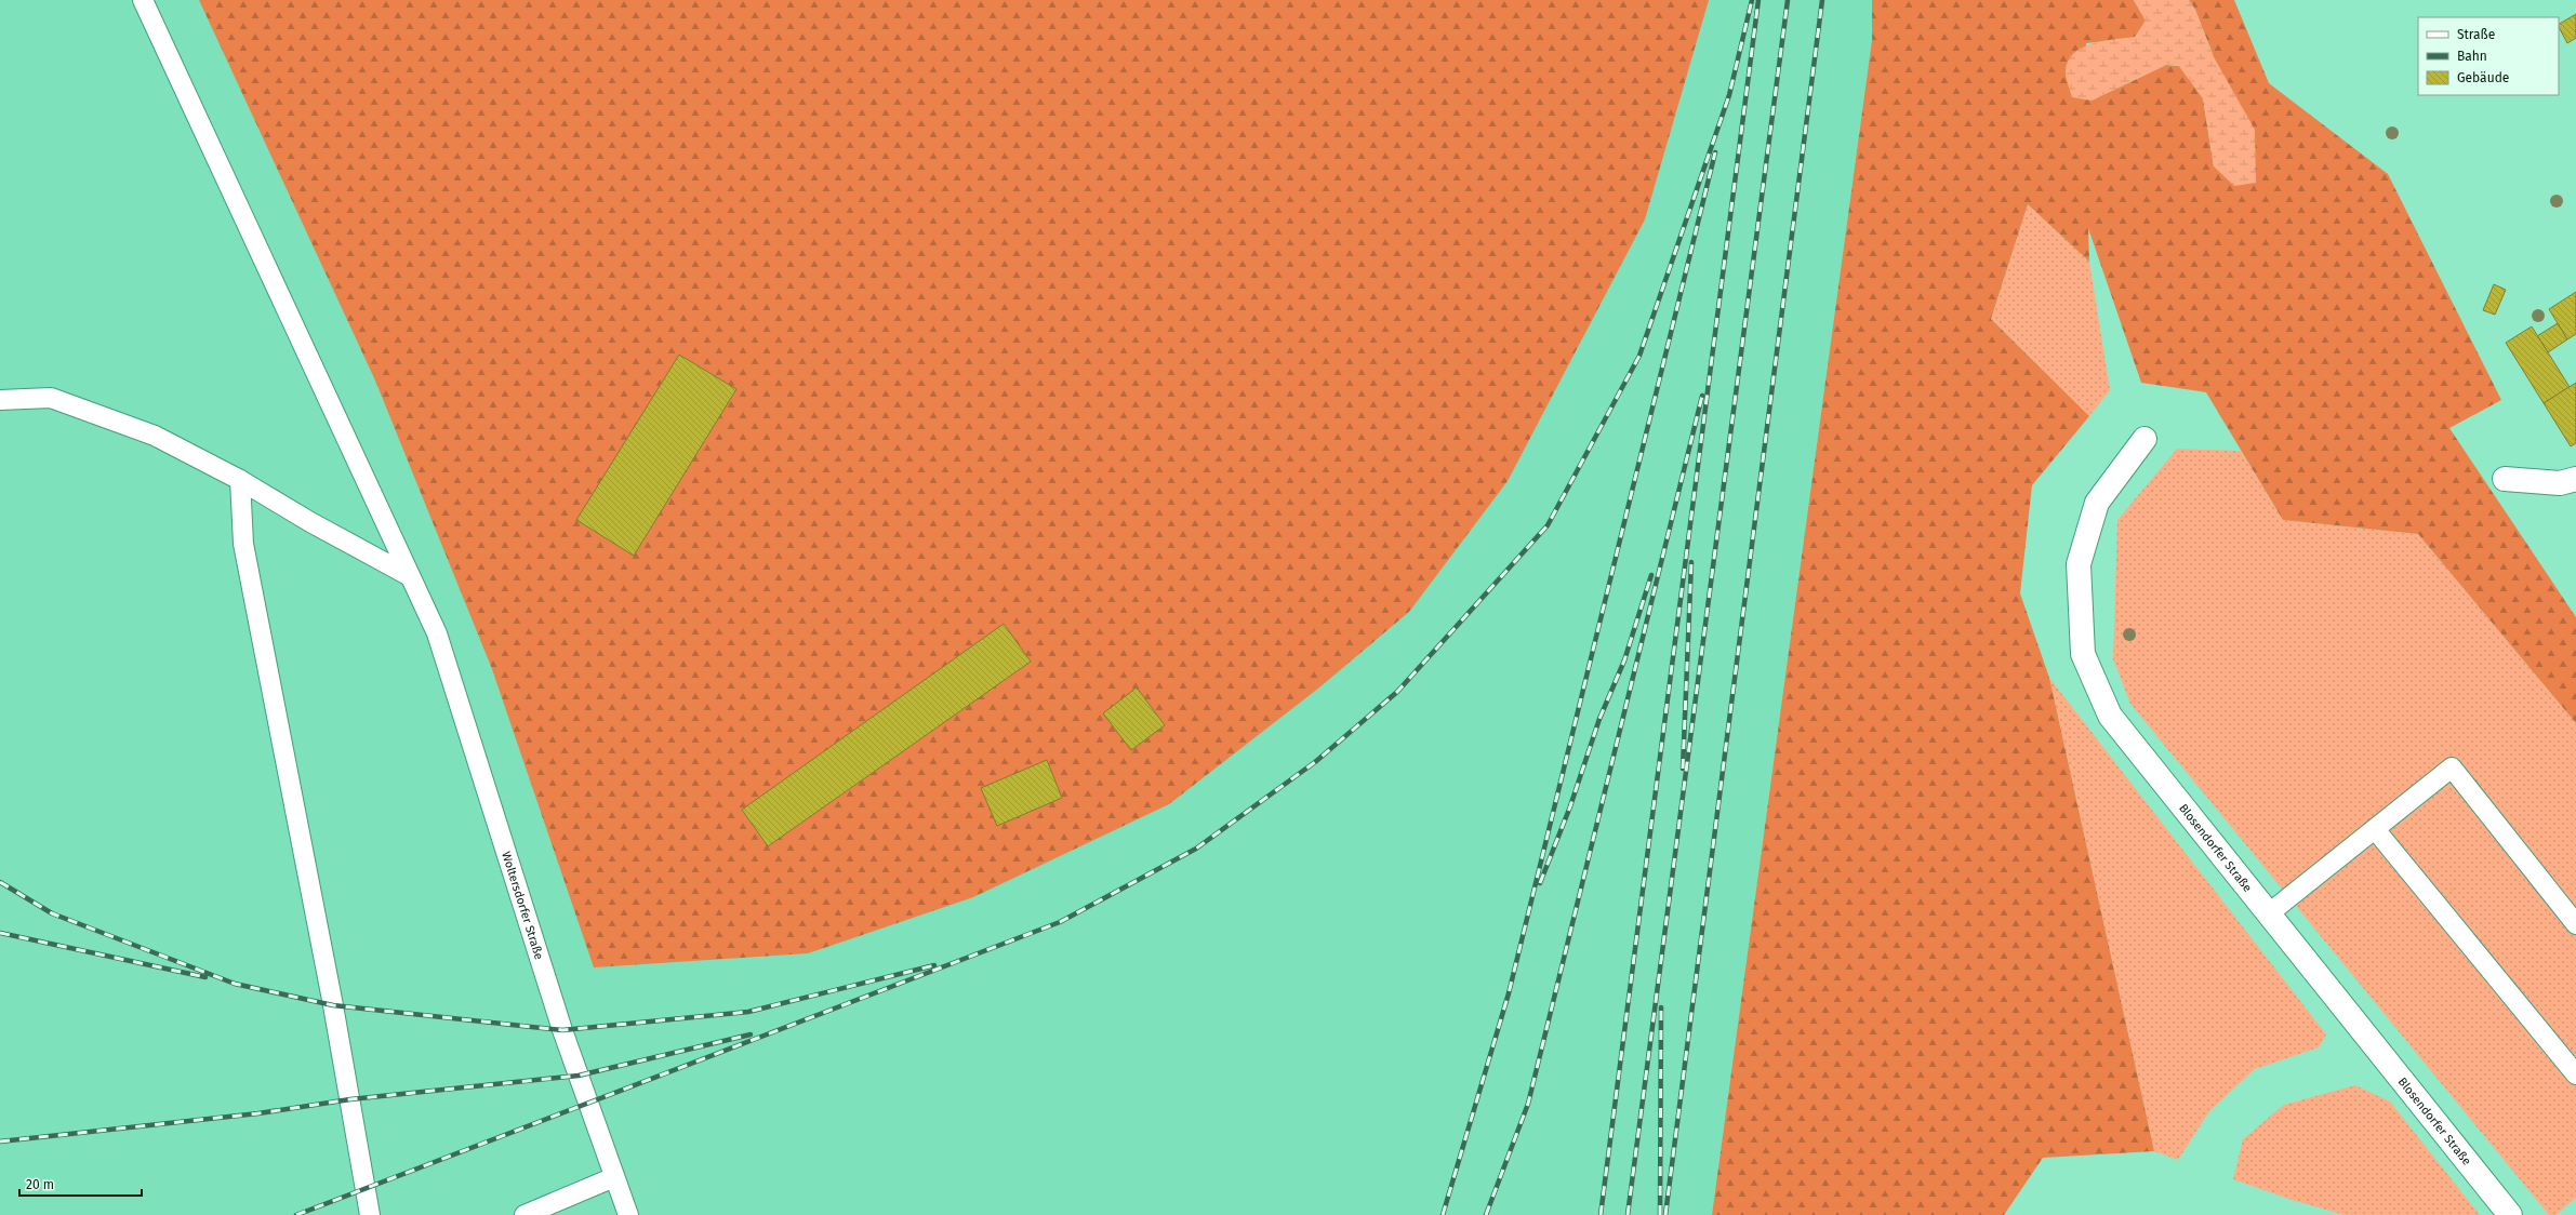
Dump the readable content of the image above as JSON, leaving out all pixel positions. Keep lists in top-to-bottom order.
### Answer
{
  "streets": {
    "street": ["Blosendorfer Straße"],
    "lane": ["Woltersdorfer Straße"]
  },
  "legend": ["Straße", "Bahn", "Gebäude"],
  "scale_bar": "20 m"
}
